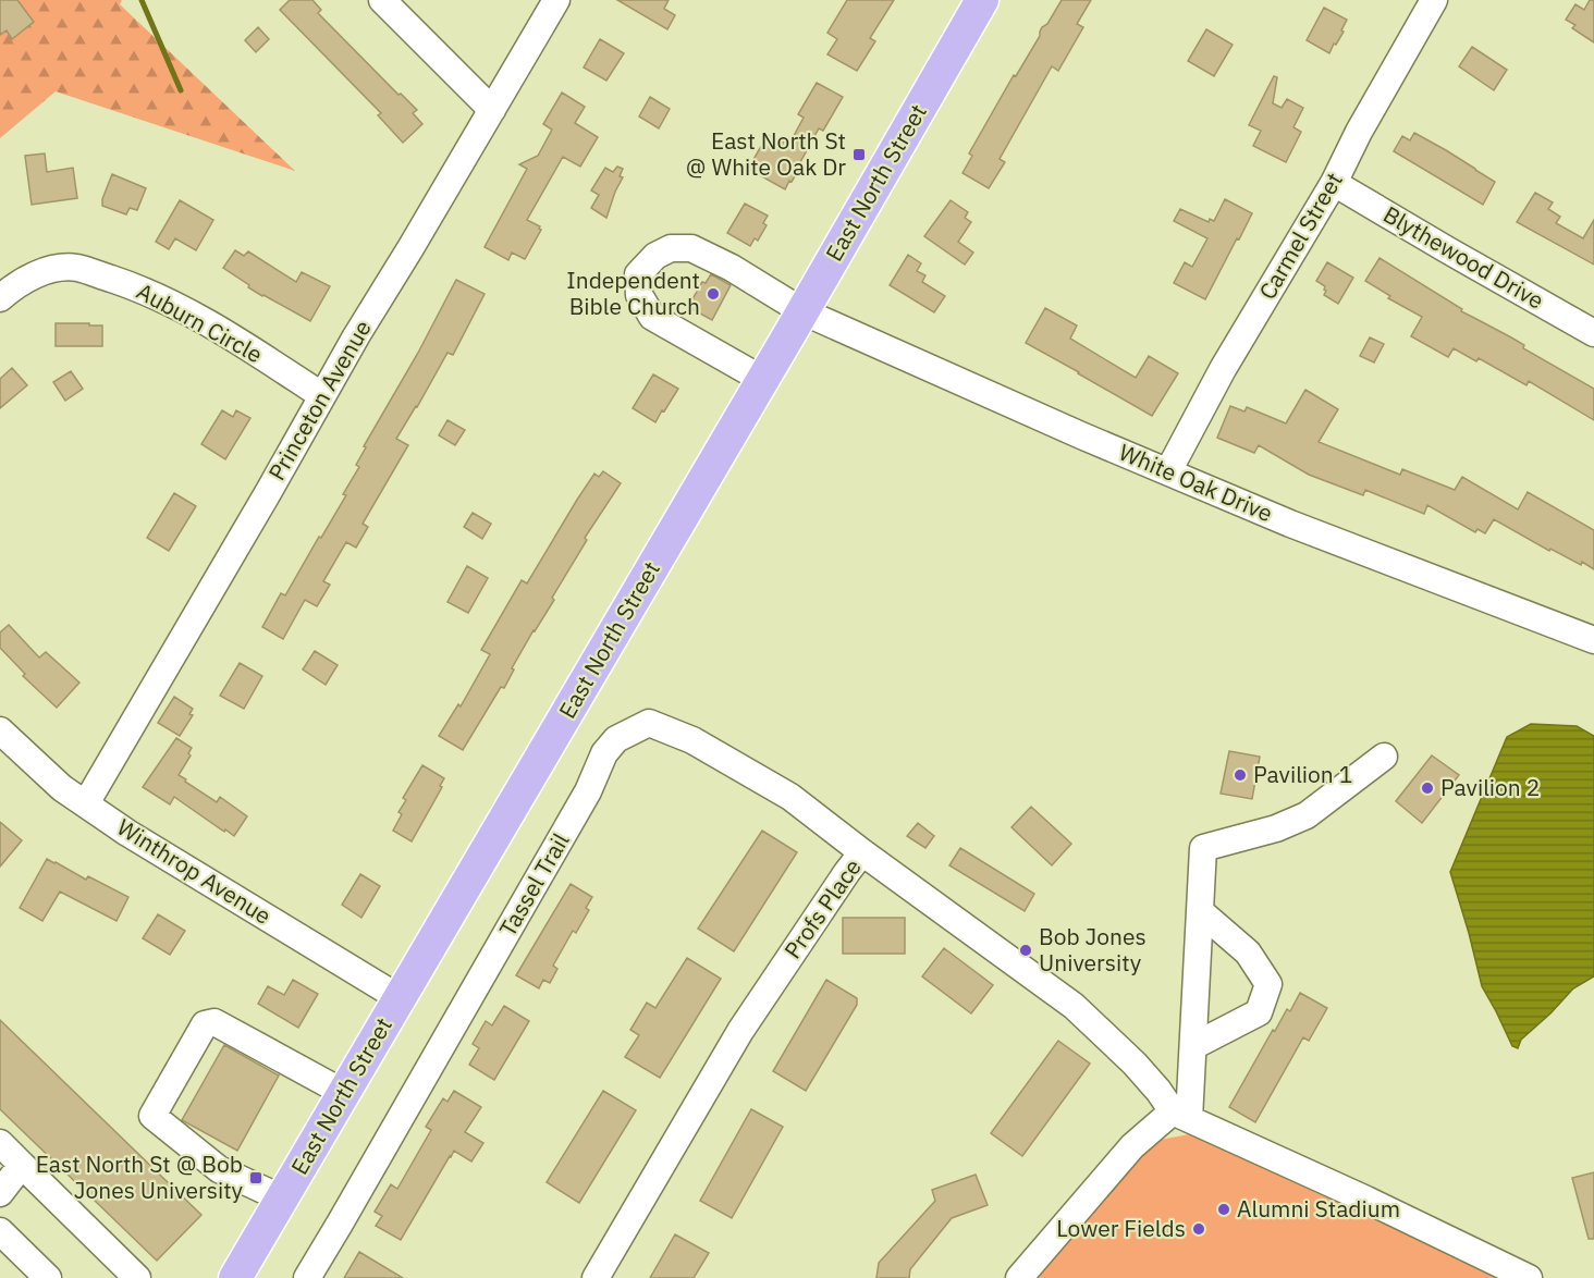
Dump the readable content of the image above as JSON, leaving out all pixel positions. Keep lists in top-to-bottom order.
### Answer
{
  "streets": {
    "main road": ["East North Street"],
    "street": [
      "Carmel Street",
      "Blythewood Drive",
      "Auburn Circle",
      "Princeton Avenue",
      "White Oak Drive",
      "Winthrop Avenue",
      "Tassel Trail",
      "Profs Place"
    ]
  },
  "crossings": [
    ["East North Street", "White Oak Drive"],
    ["East North Street", "Winthrop Avenue"],
    ["Carmel Street", "Blythewood Drive"],
    ["Carmel Street", "White Oak Drive"],
    ["Auburn Circle", "Princeton Avenue"],
    ["Princeton Avenue", "Winthrop Avenue"],
    ["Tassel Trail", "Profs Place"]
  ],
  "places": {
    "transit": ["East North St @ White Oak Dr", "East North St @ Bob Jones University"],
    "other": [
      "Independent Bible Church",
      "Pavilion 1",
      "Pavilion 2",
      "Bob Jones University",
      "Alumni Stadium",
      "Lower Fields"
    ]
  }
}
